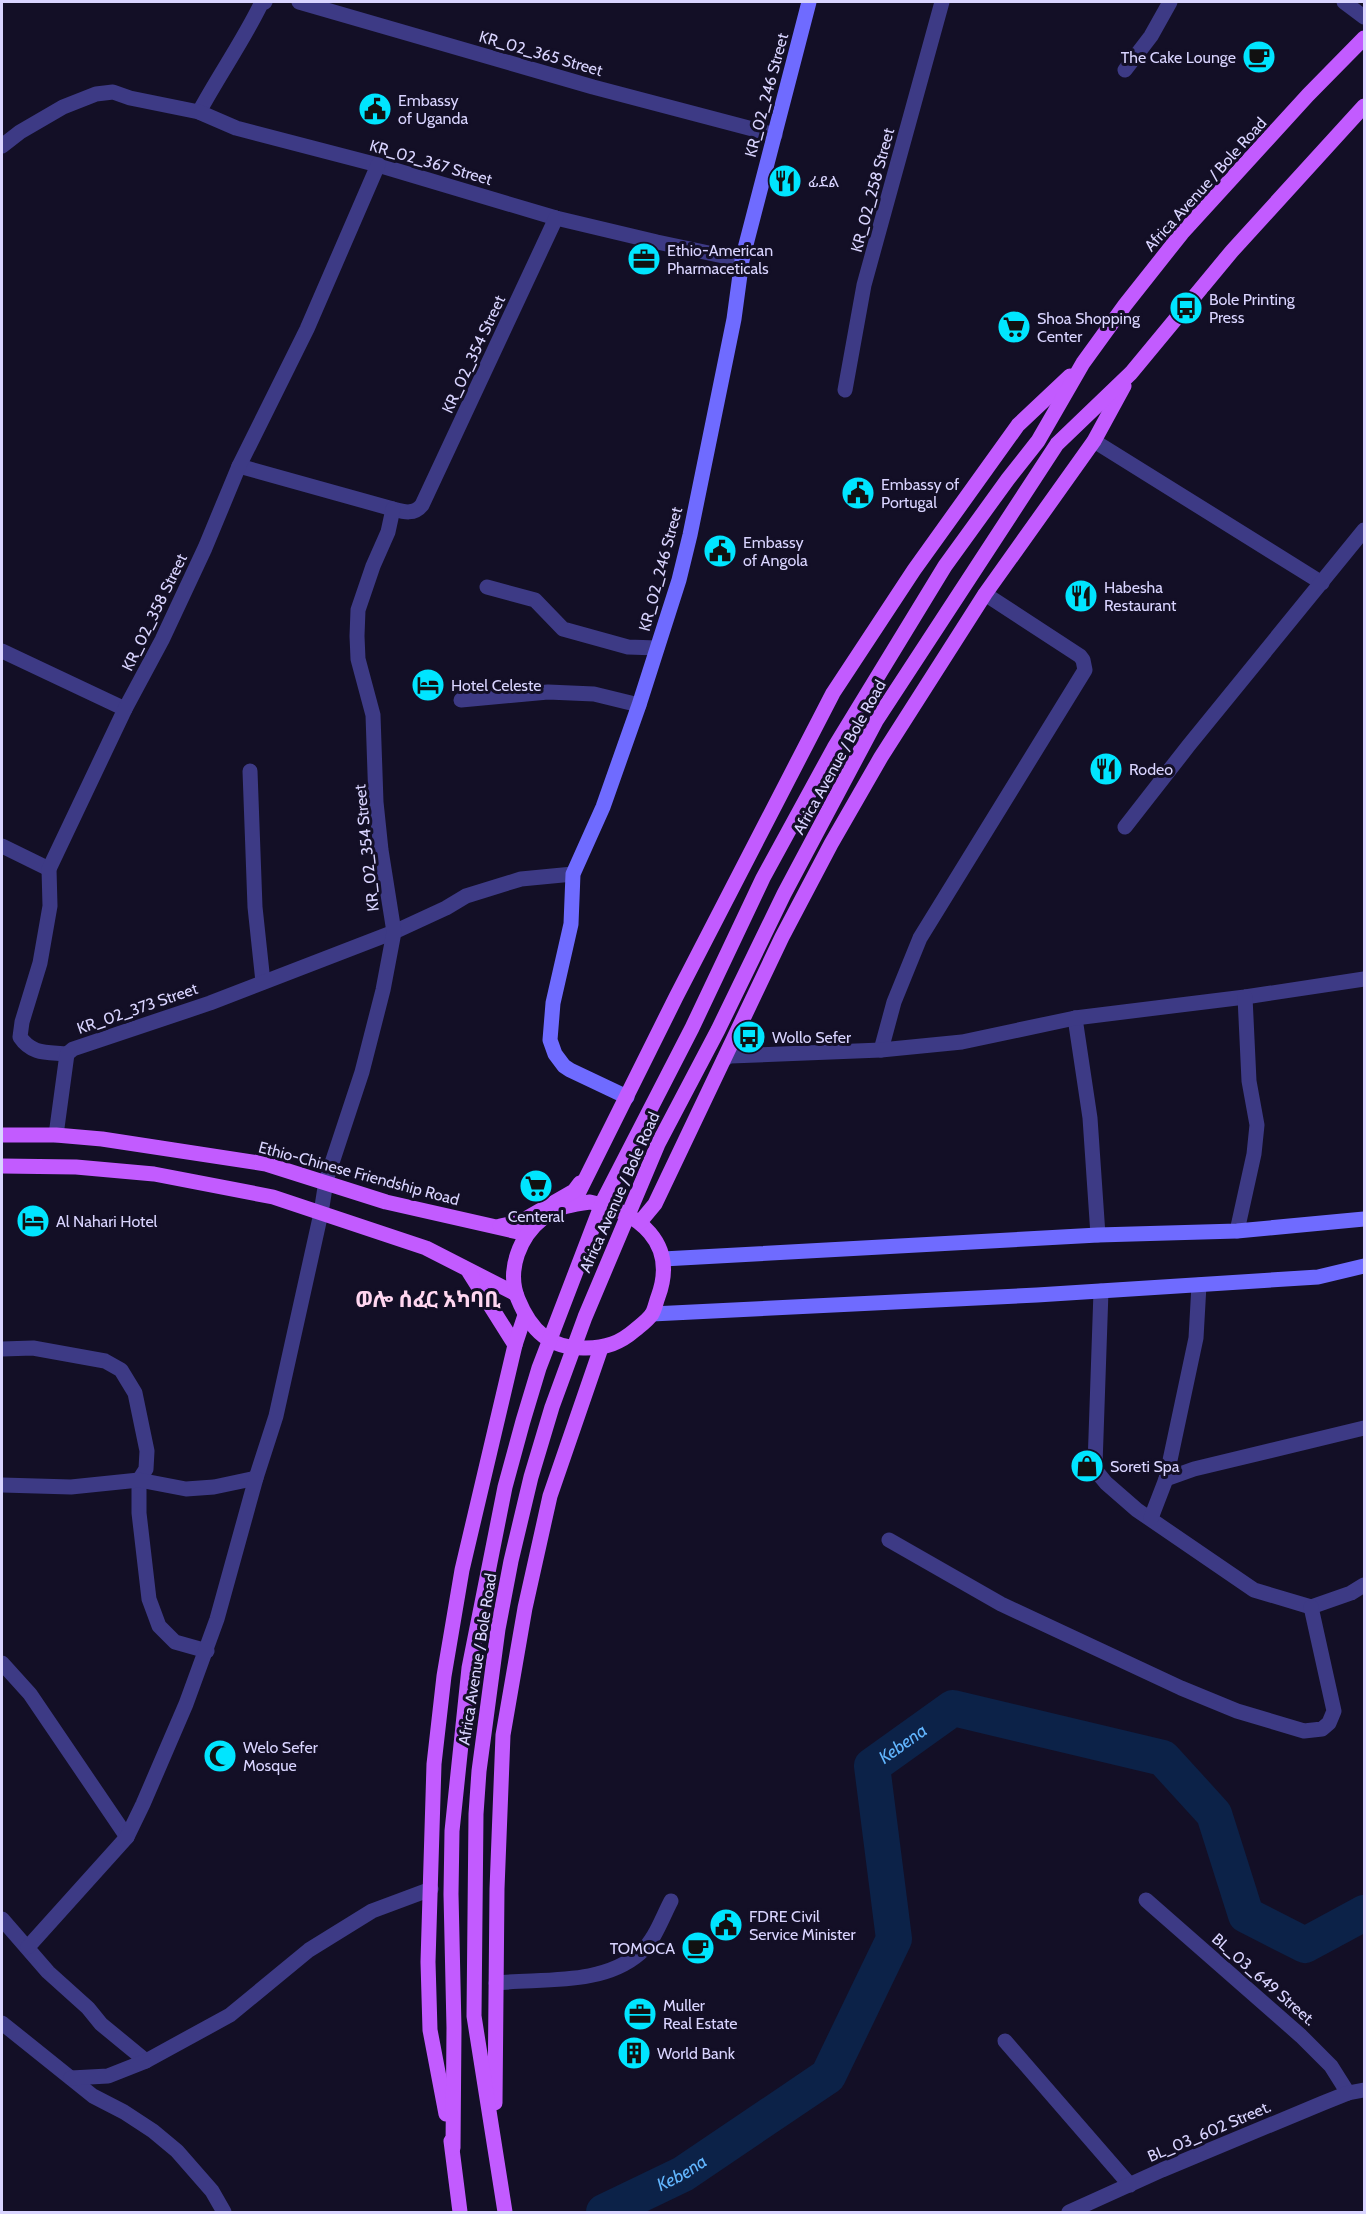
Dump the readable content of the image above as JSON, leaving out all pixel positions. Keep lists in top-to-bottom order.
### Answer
{
  "streets": {
    "main road": ["KR_02_246 Street", "Africa Avenue / Bole Road", "Ethio-Chinese Friendship Road"],
    "street": [
      "KR_02_365 Street",
      "KR_02_367 Street",
      "KR_02_258 Street",
      "KR_02_354 Street",
      "KR_02_358 Street",
      "KR_02_373 Street",
      "BL_03_649 Street.",
      "BL_03_602 Street."
    ]
  },
  "crossings": [
    ["KR_02_365 Street", "KR_02_246 Street"],
    ["KR_02_246 Street", "KR_02_367 Street"],
    ["KR_02_246 Street", "Africa Avenue / Bole Road"],
    ["KR_02_246 Street", "KR_02_373 Street"],
    ["KR_02_367 Street", "KR_02_354 Street"],
    ["KR_02_367 Street", "KR_02_358 Street"],
    ["Africa Avenue / Bole Road", "Ethio-Chinese Friendship Road"],
    ["KR_02_354 Street", "KR_02_373 Street"],
    ["KR_02_354 Street", "Ethio-Chinese Friendship Road"],
    ["KR_02_358 Street", "KR_02_373 Street"],
    ["KR_02_373 Street", "Ethio-Chinese Friendship Road"],
    ["BL_03_649 Street.", "BL_03_602 Street."]
  ],
  "districts": ["ወሎ ሰፈር አካባቢ"],
  "water": ["Kebena"],
  "places": {
    "cafe": ["The Cake Lounge", "TOMOCA"],
    "public building": [
      "Embassy of Uganda",
      "Embassy of Portugal",
      "Embassy of Angola",
      "FDRE Civil Service Minister"
    ],
    "restaurant": ["ፊደል", "Habesha Restaurant", "Rodeo"],
    "office": ["Ethio-American Pharmaceticals", "Muller Real Estate"],
    "bus stop": ["Bole Printing Press", "Wollo Sefer"],
    "supermarket": ["Shoa Shopping Center", "Centeral"],
    "hotel": ["Hotel Celeste", "Al Nahari Hotel"],
    "shop": ["Soreti Spa"],
    "mosque": ["Welo Sefer Mosque"],
    "building": ["World Bank"]
  }
}
